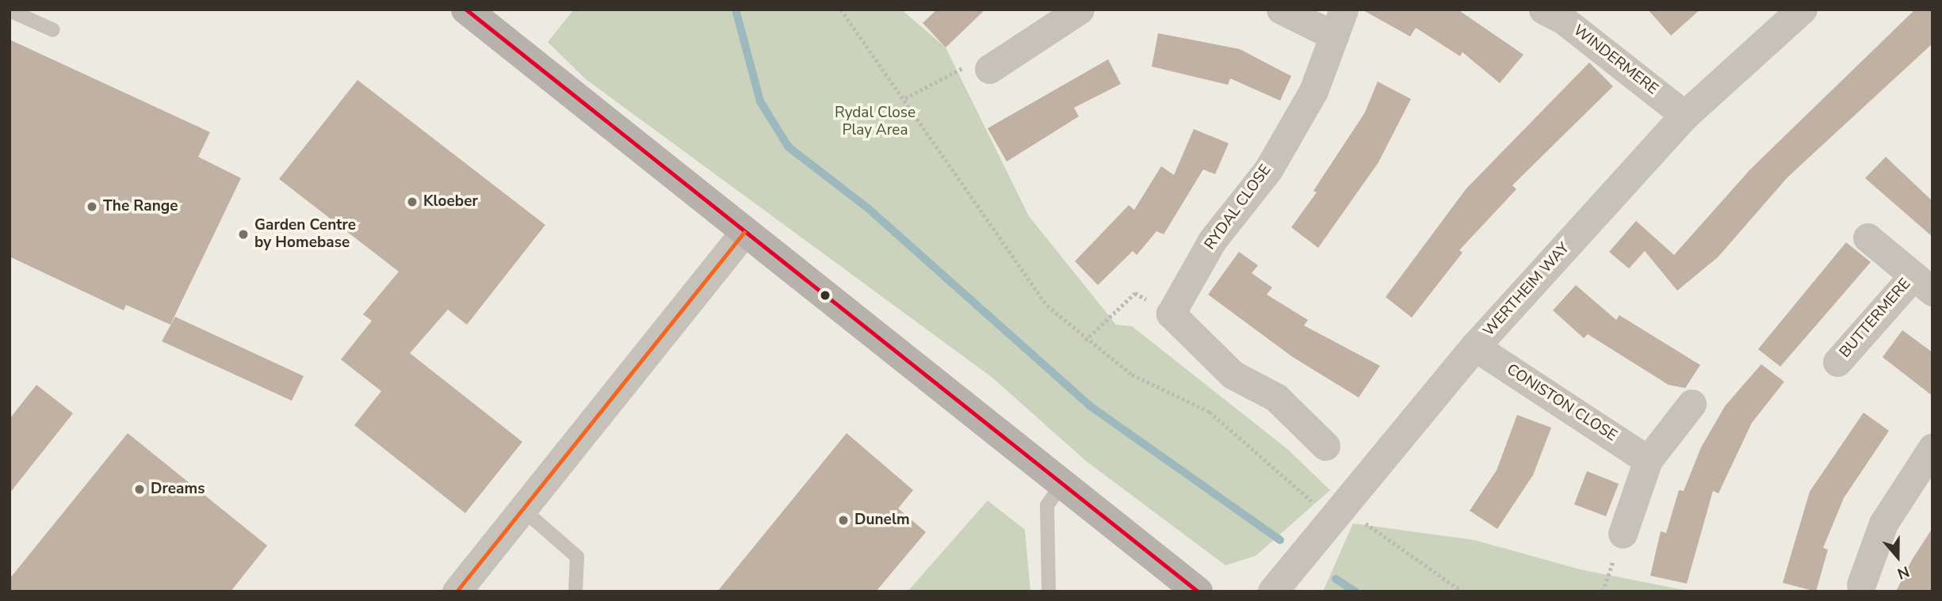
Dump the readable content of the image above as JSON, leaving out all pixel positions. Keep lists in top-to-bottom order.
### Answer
{
  "streets": {
    "street": [
      "WINDERMERE",
      "RYDAL CLOSE",
      "WERTHEIM WAY",
      "BUTTERMERE",
      "CONISTON CLOSE"
    ]
  },
  "crossings": [
    ["WINDERMERE", "WERTHEIM WAY"],
    ["WERTHEIM WAY", "CONISTON CLOSE"]
  ],
  "parks": ["Rydal Close Play Area"],
  "places": [
    "Kloeber",
    "The Range",
    "Garden Centre by Homebase",
    "Dreams",
    "Dunelm"
  ],
  "north": "bottom"
}
